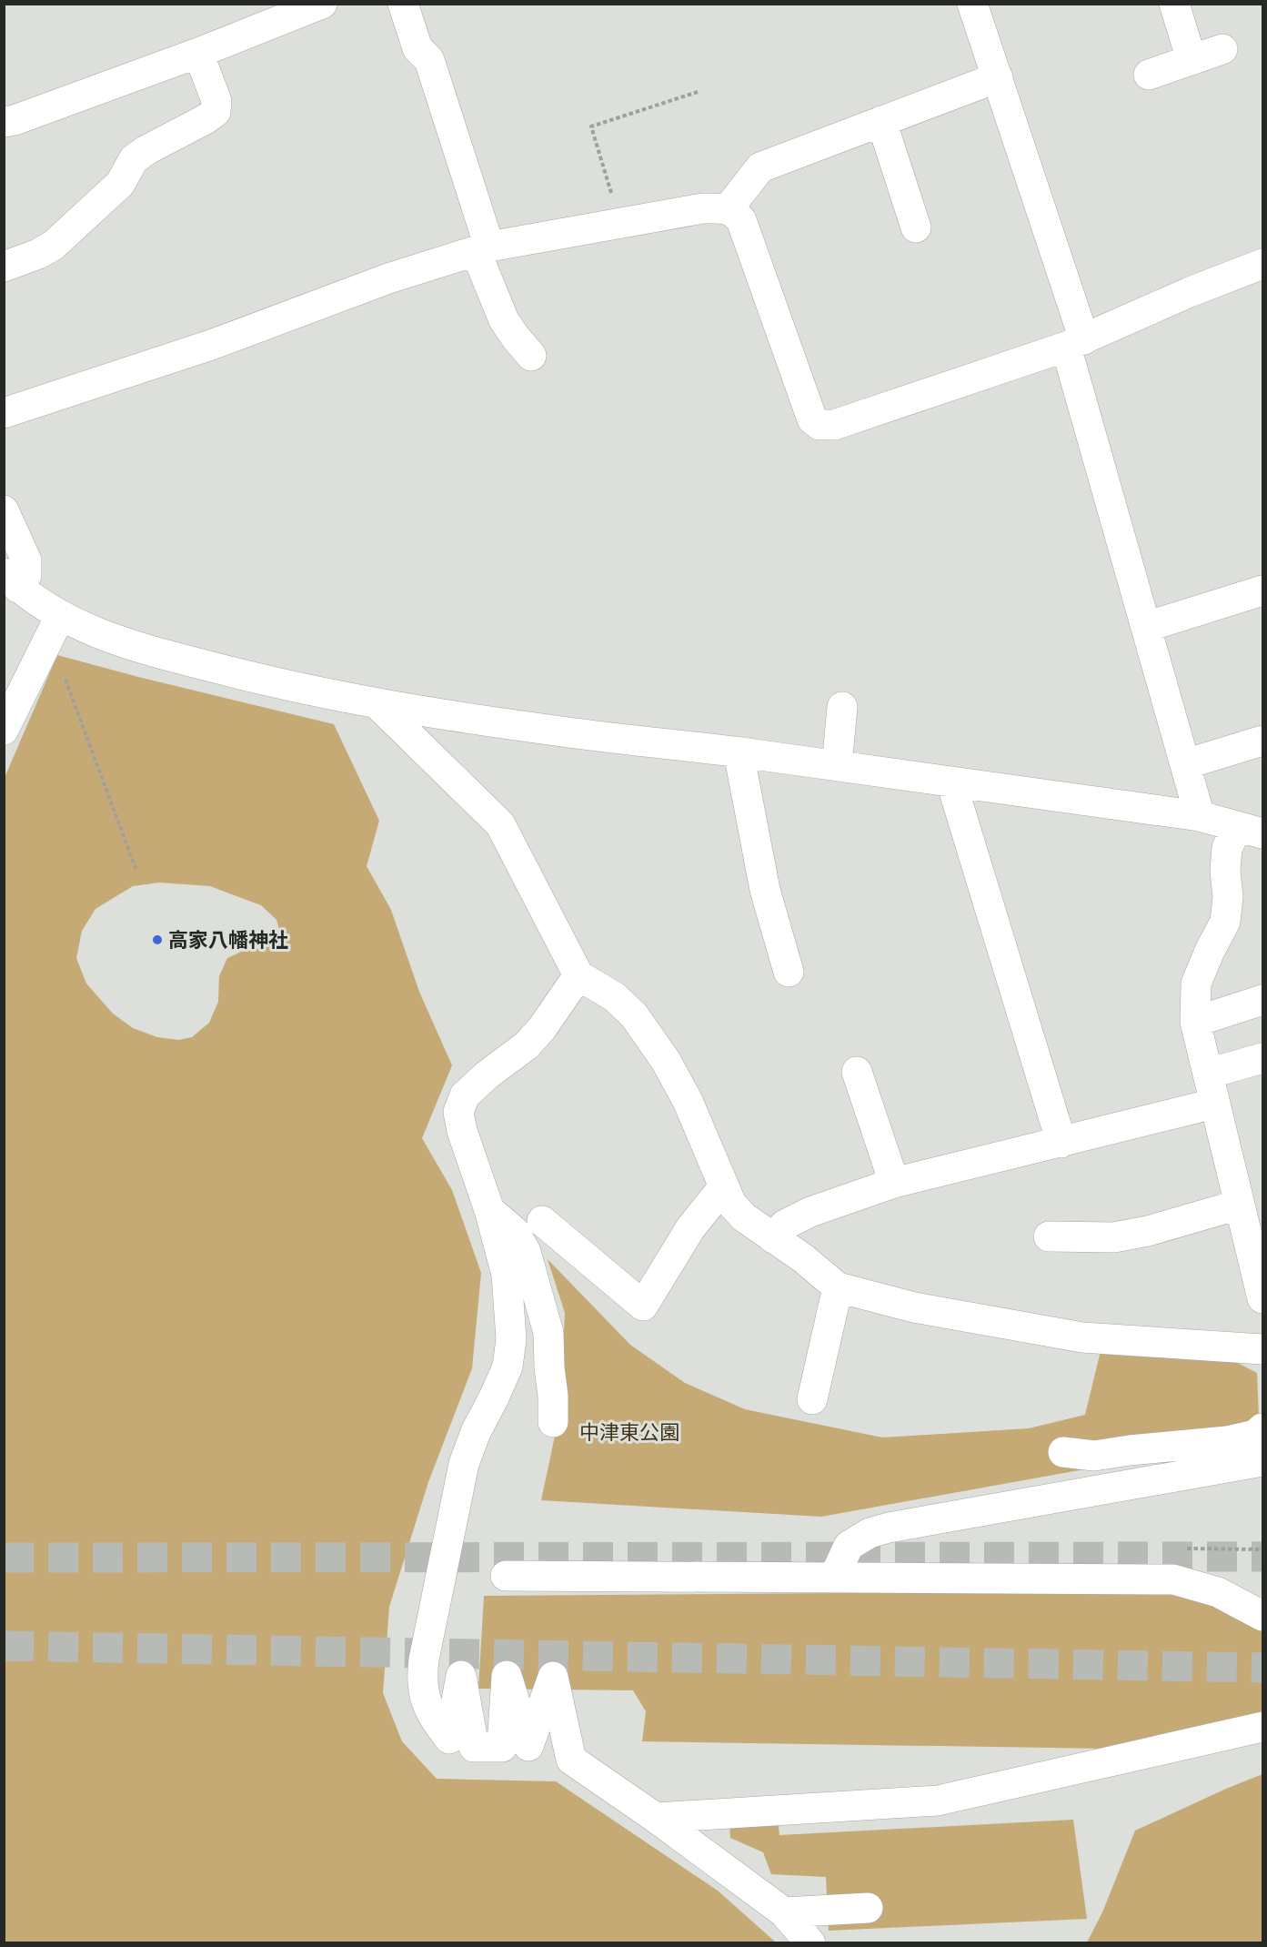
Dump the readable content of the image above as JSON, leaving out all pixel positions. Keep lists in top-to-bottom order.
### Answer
{
  "parks": ["中津東公園"],
  "places": ["高家八幡神社"]
}
